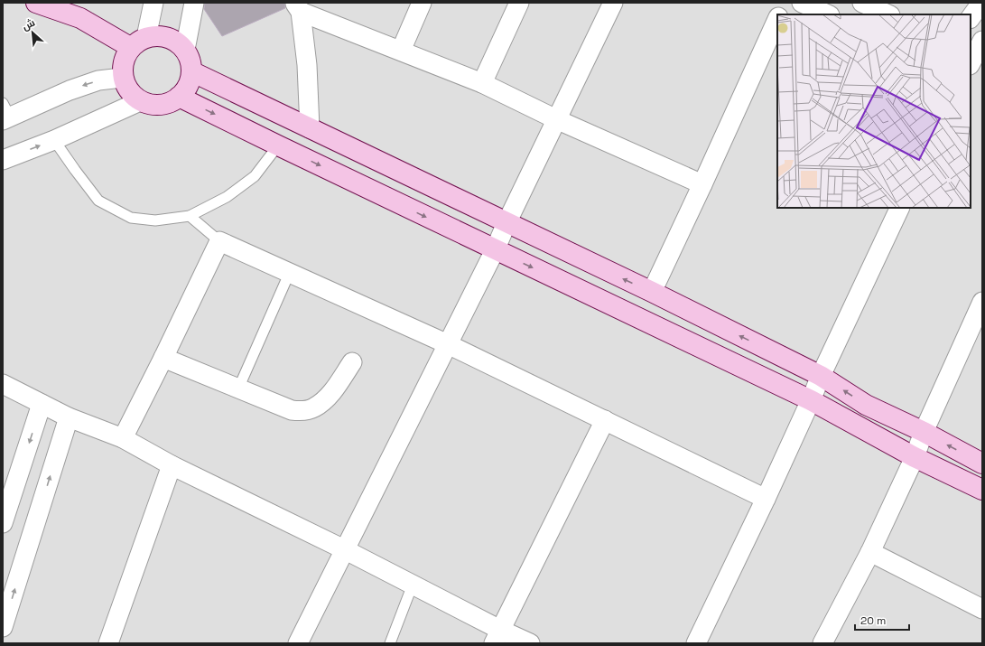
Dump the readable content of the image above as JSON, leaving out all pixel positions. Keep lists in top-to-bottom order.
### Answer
{
  "scale_bar": "20 m",
  "north": "top left"
}
